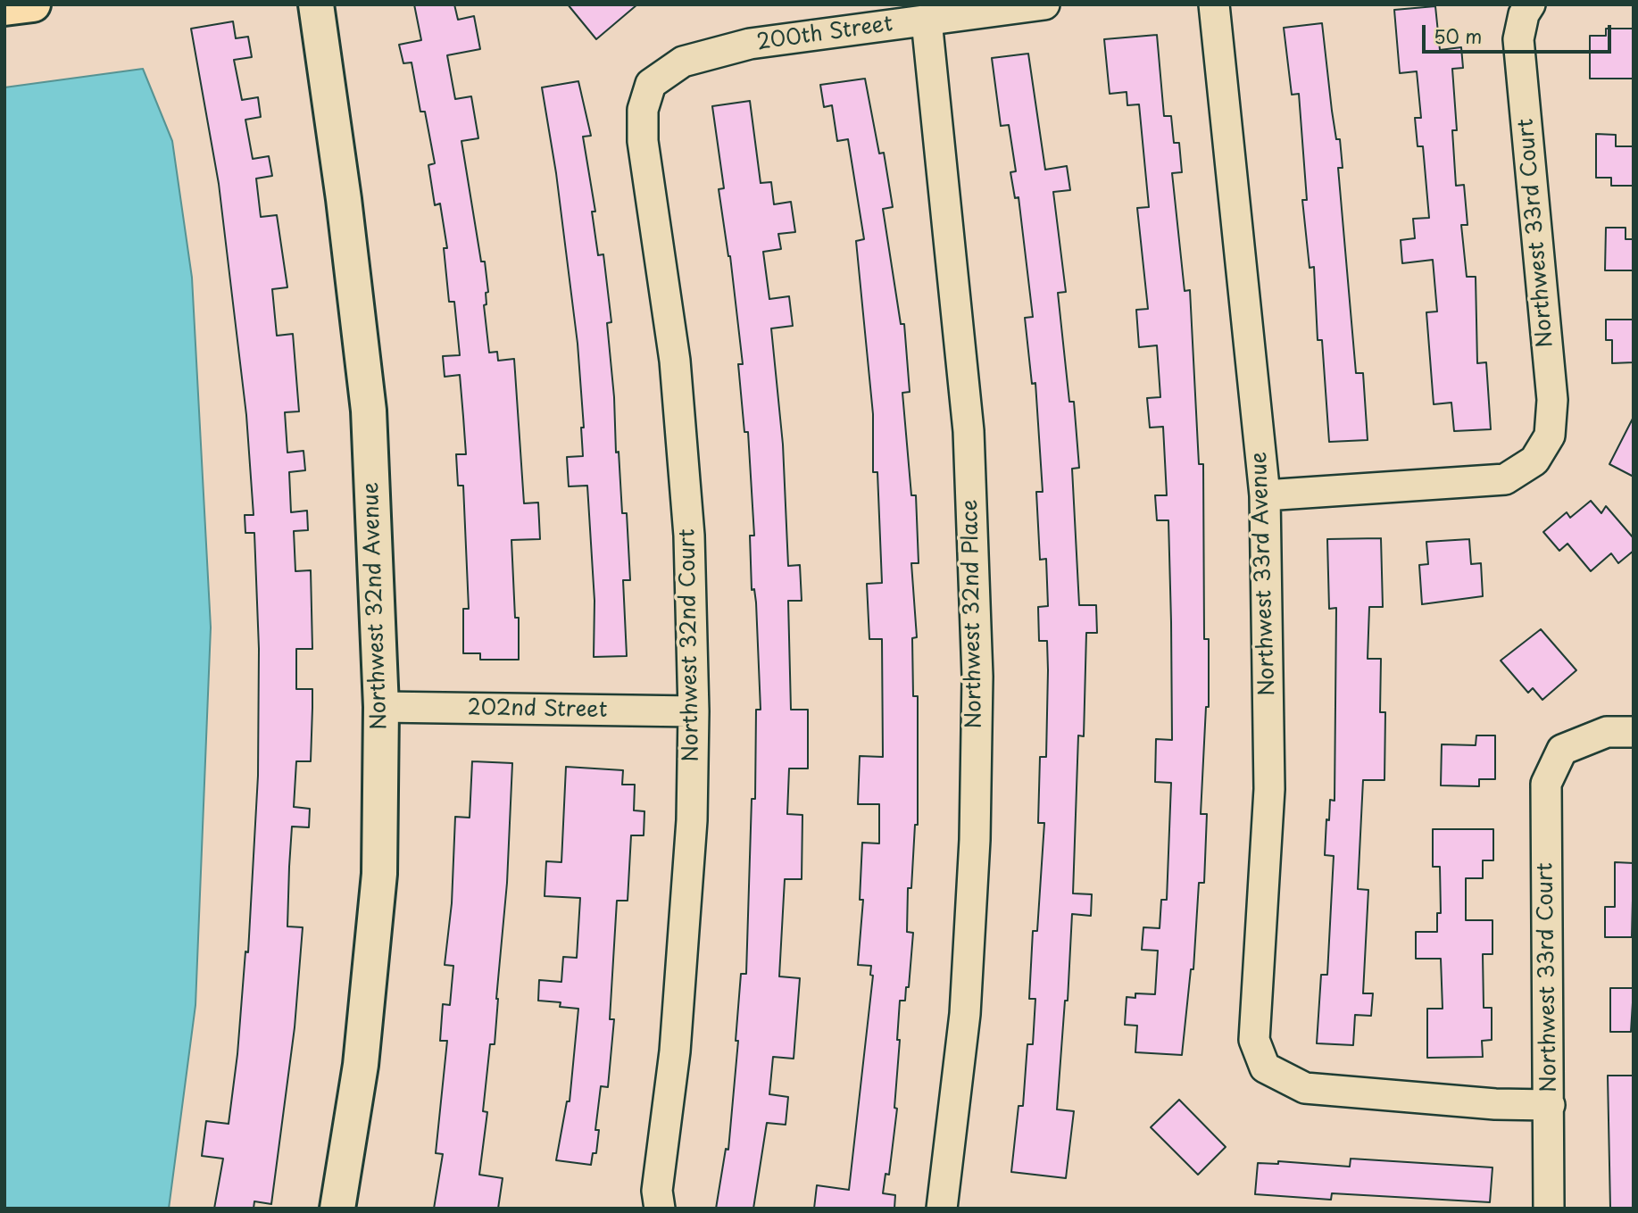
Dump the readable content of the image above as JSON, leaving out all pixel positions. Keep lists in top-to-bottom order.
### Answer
{
  "streets": {
    "street": [
      "200th Street",
      "Northwest 33rd Court",
      "Northwest 33rd Avenue",
      "Northwest 32nd Avenue",
      "Northwest 32nd Place",
      "Northwest 32nd Court",
      "202nd Street"
    ]
  },
  "crossings": [
    ["200th Street", "Northwest 32nd Place"],
    ["200th Street", "Northwest 32nd Court"],
    ["Northwest 33rd Court", "Northwest 33rd Avenue"],
    ["Northwest 32nd Avenue", "202nd Street"],
    ["Northwest 32nd Court", "202nd Street"]
  ],
  "scale_bar": "50 m"
}
